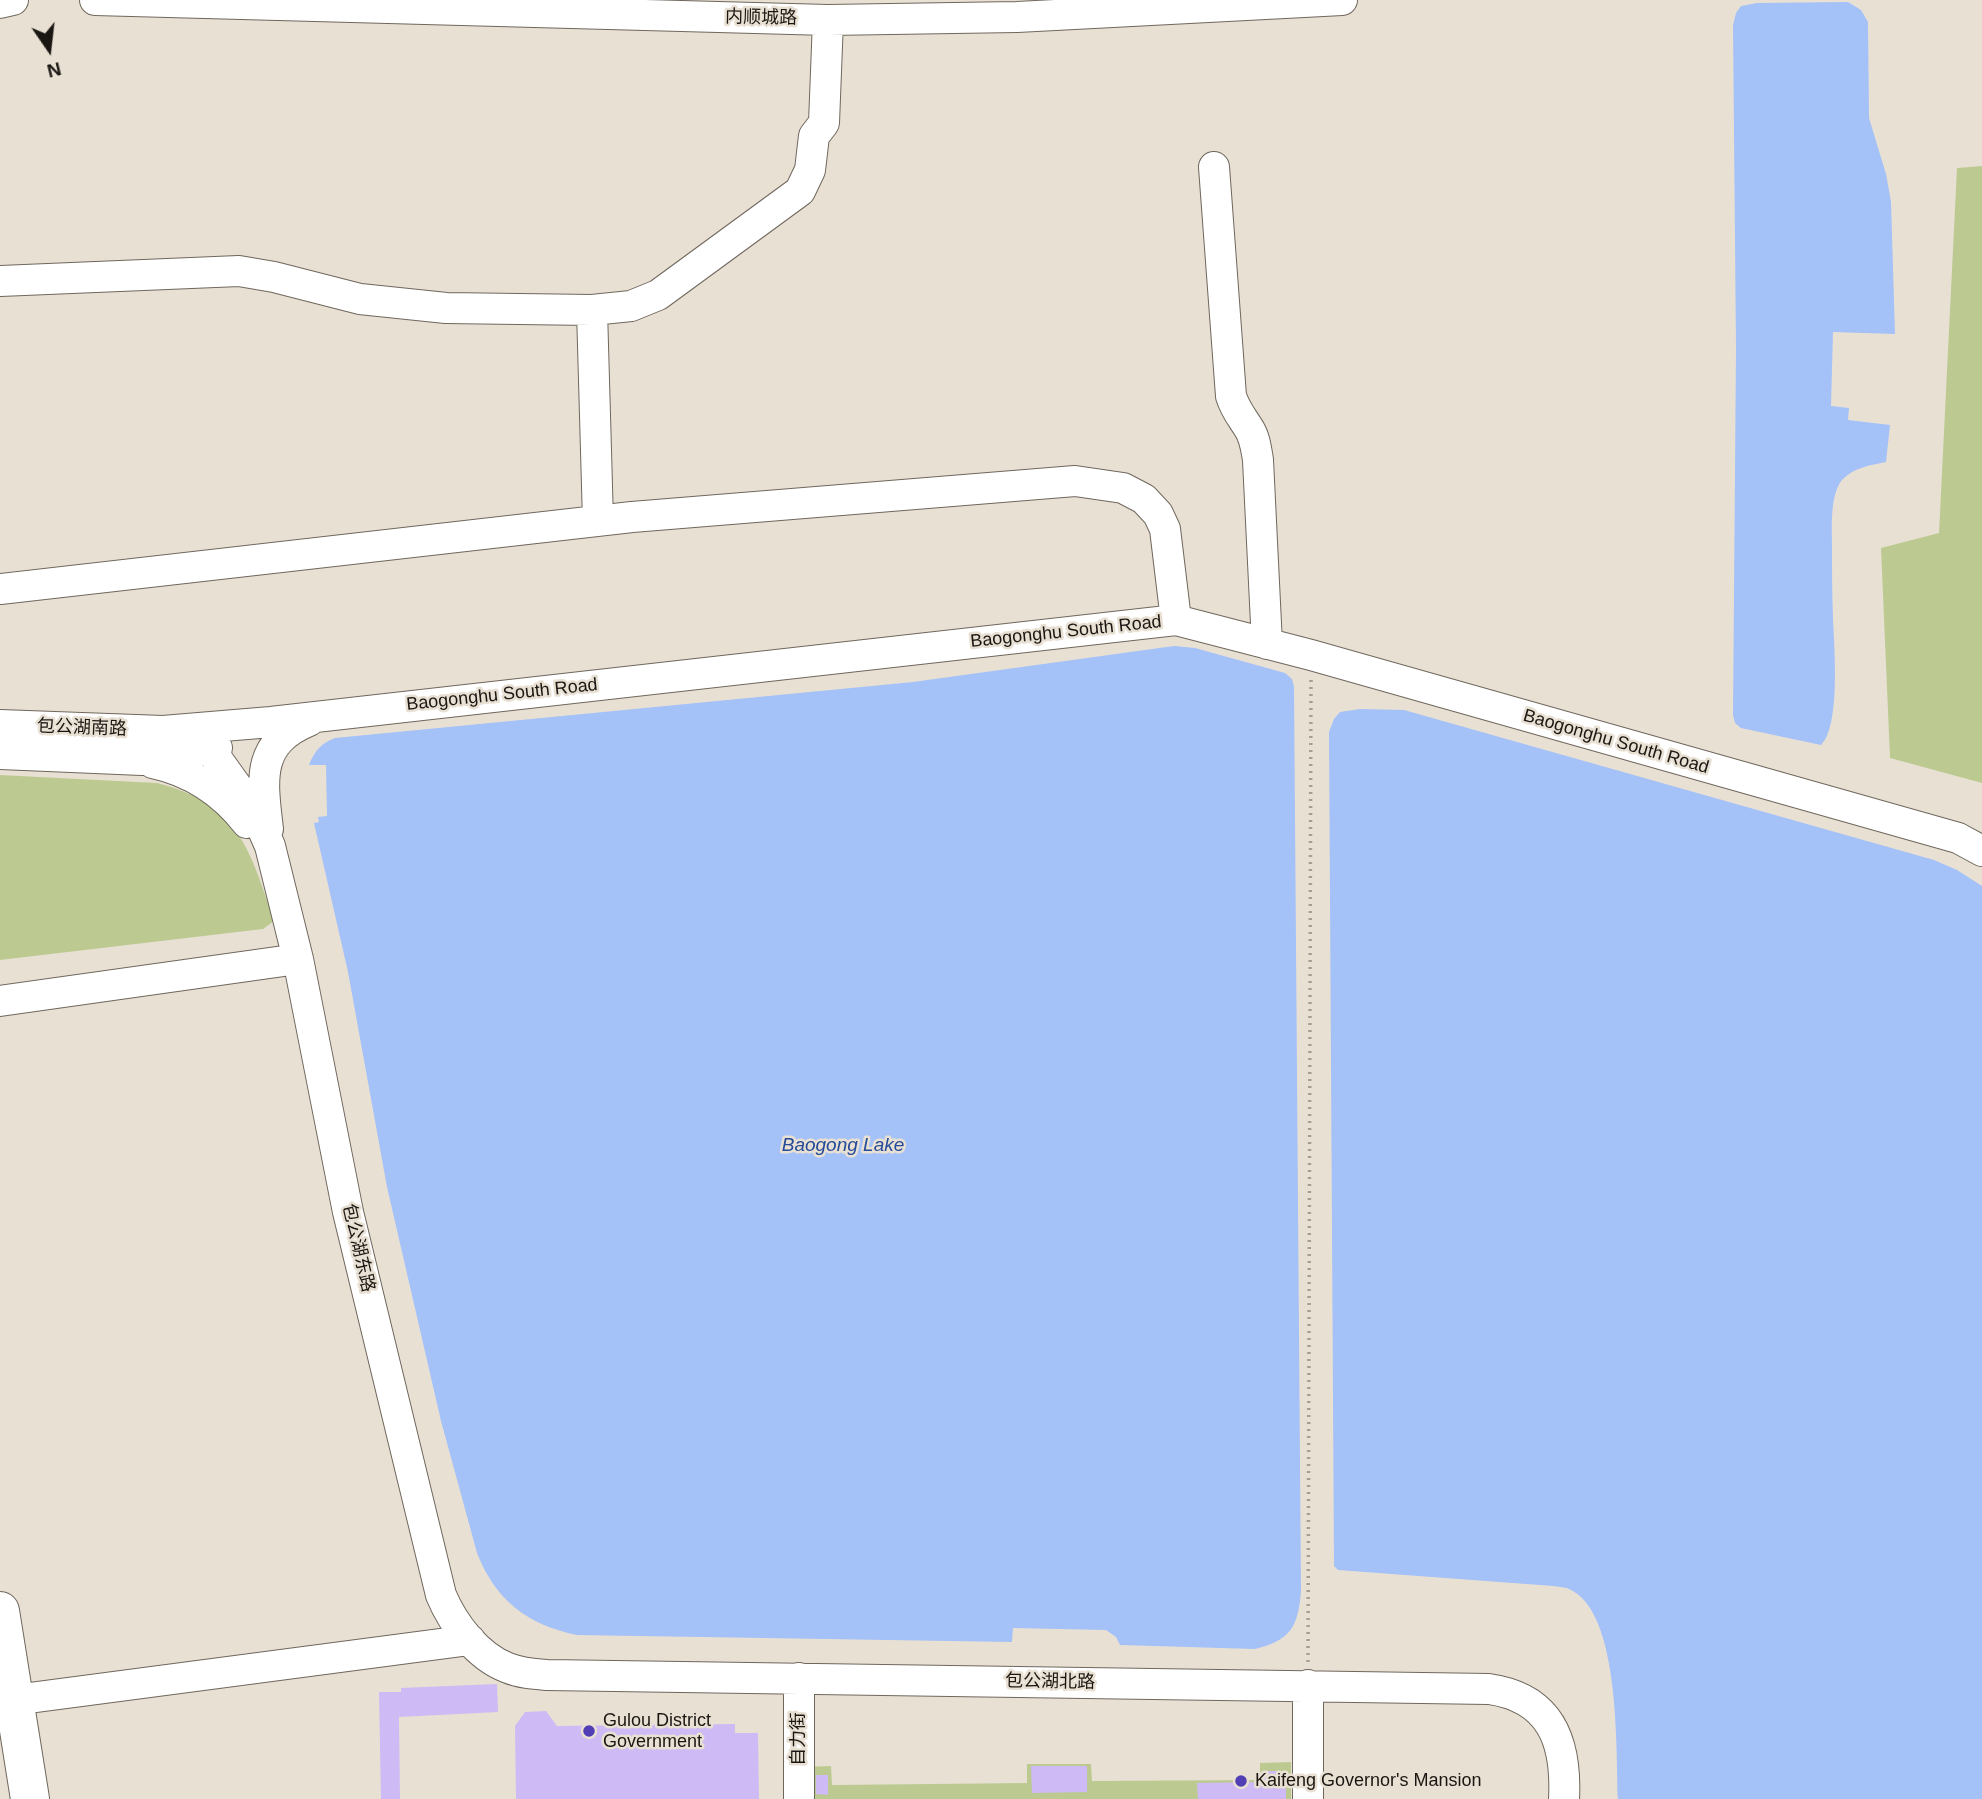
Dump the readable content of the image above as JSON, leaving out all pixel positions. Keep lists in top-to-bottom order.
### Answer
{
  "streets": {
    "street": [
      "内顺城路",
      "Baogonghu South Road",
      "包公湖南路",
      "包公湖东路",
      "包公湖北路",
      "自力街"
    ]
  },
  "crossings": [
    ["Baogonghu South Road", "包公湖东路"],
    ["包公湖南路", "包公湖东路"],
    ["包公湖东路", "包公湖北路"],
    ["包公湖北路", "自力街"]
  ],
  "water": ["Baogong Lake"],
  "places": ["Gulou District Government", "Kaifeng Governor's Mansion"],
  "north": "bottom"
}
